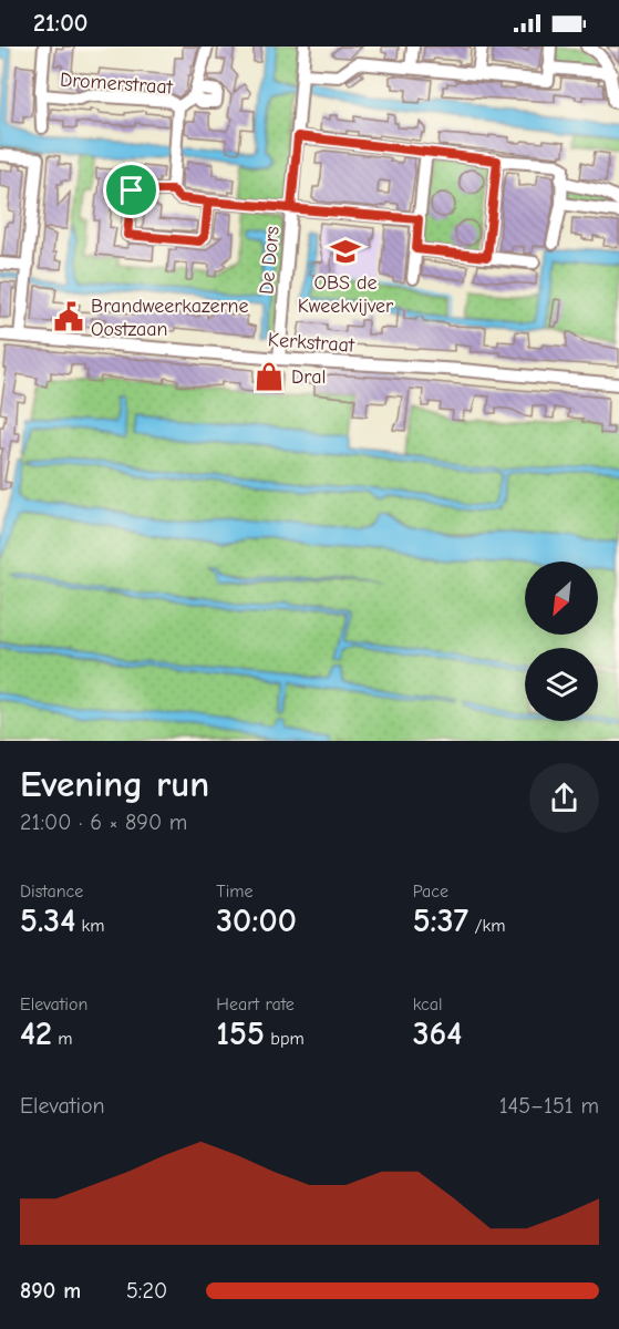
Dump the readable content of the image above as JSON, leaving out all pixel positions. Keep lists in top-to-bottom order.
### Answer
{
  "streets": {
    "street": ["Dromerstraat", "De Dors", "Kerkstraat"]
  },
  "crossings": [
    ["De Dors", "Kerkstraat"]
  ],
  "places": {
    "school or university": ["OBS de Kweekvijver"],
    "public building": ["Brandweerkazerne Oostzaan"],
    "shop": ["Dral"]
  },
  "north": "bottom left",
  "page": {
    "status": "21:00",
    "heading": ["Evening run", "21:00 · 6 × 890 m"],
    "stats": [
      ["Distance", "5.34 km"],
      ["Time", "30:00"],
      ["Pace", "5:37 /km"],
      ["Elevation", "42 m"],
      ["Heart rate", "155 bpm"],
      ["kcal", "364"]
    ],
    "chart": ["Elevation", "145–151 m"],
    "list": [
      {
        "name": "890 m",
        "note": "5:20"
      }
    ]
  }
}
